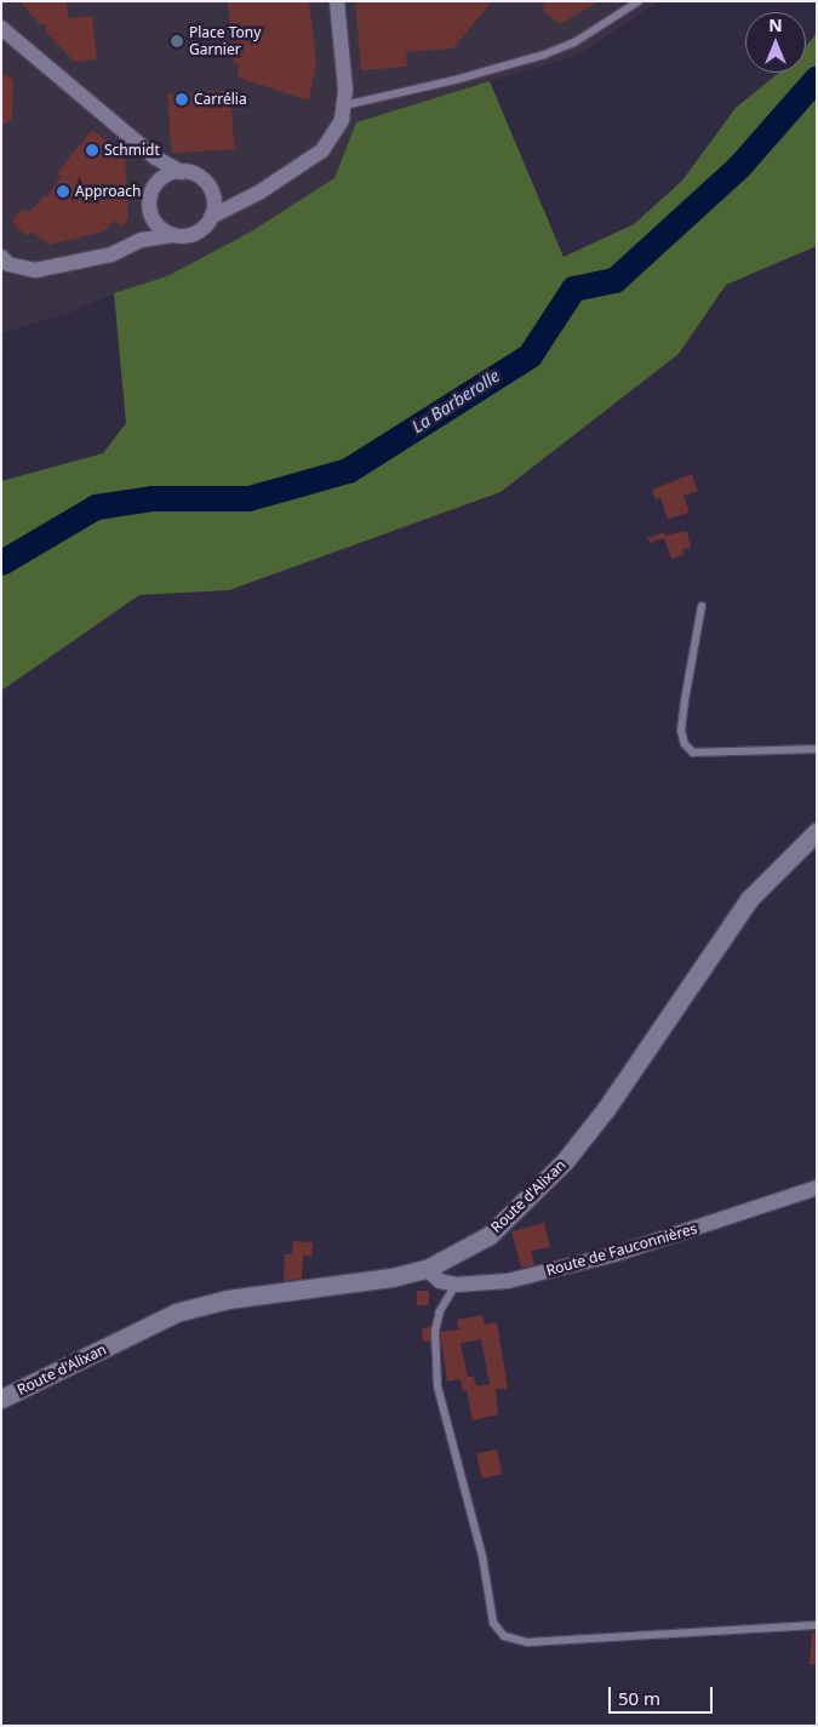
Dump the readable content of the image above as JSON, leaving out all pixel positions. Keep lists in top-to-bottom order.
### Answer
{
  "streets": {
    "street": ["Route d'Alixan", "Route de Fauconnières"]
  },
  "water": ["La Barberolle"],
  "places": [
    "Place Tony Garnier",
    "Carrélia",
    "Schmidt",
    "Approach"
  ],
  "scale_bar": "50 m",
  "north": "top"
}
